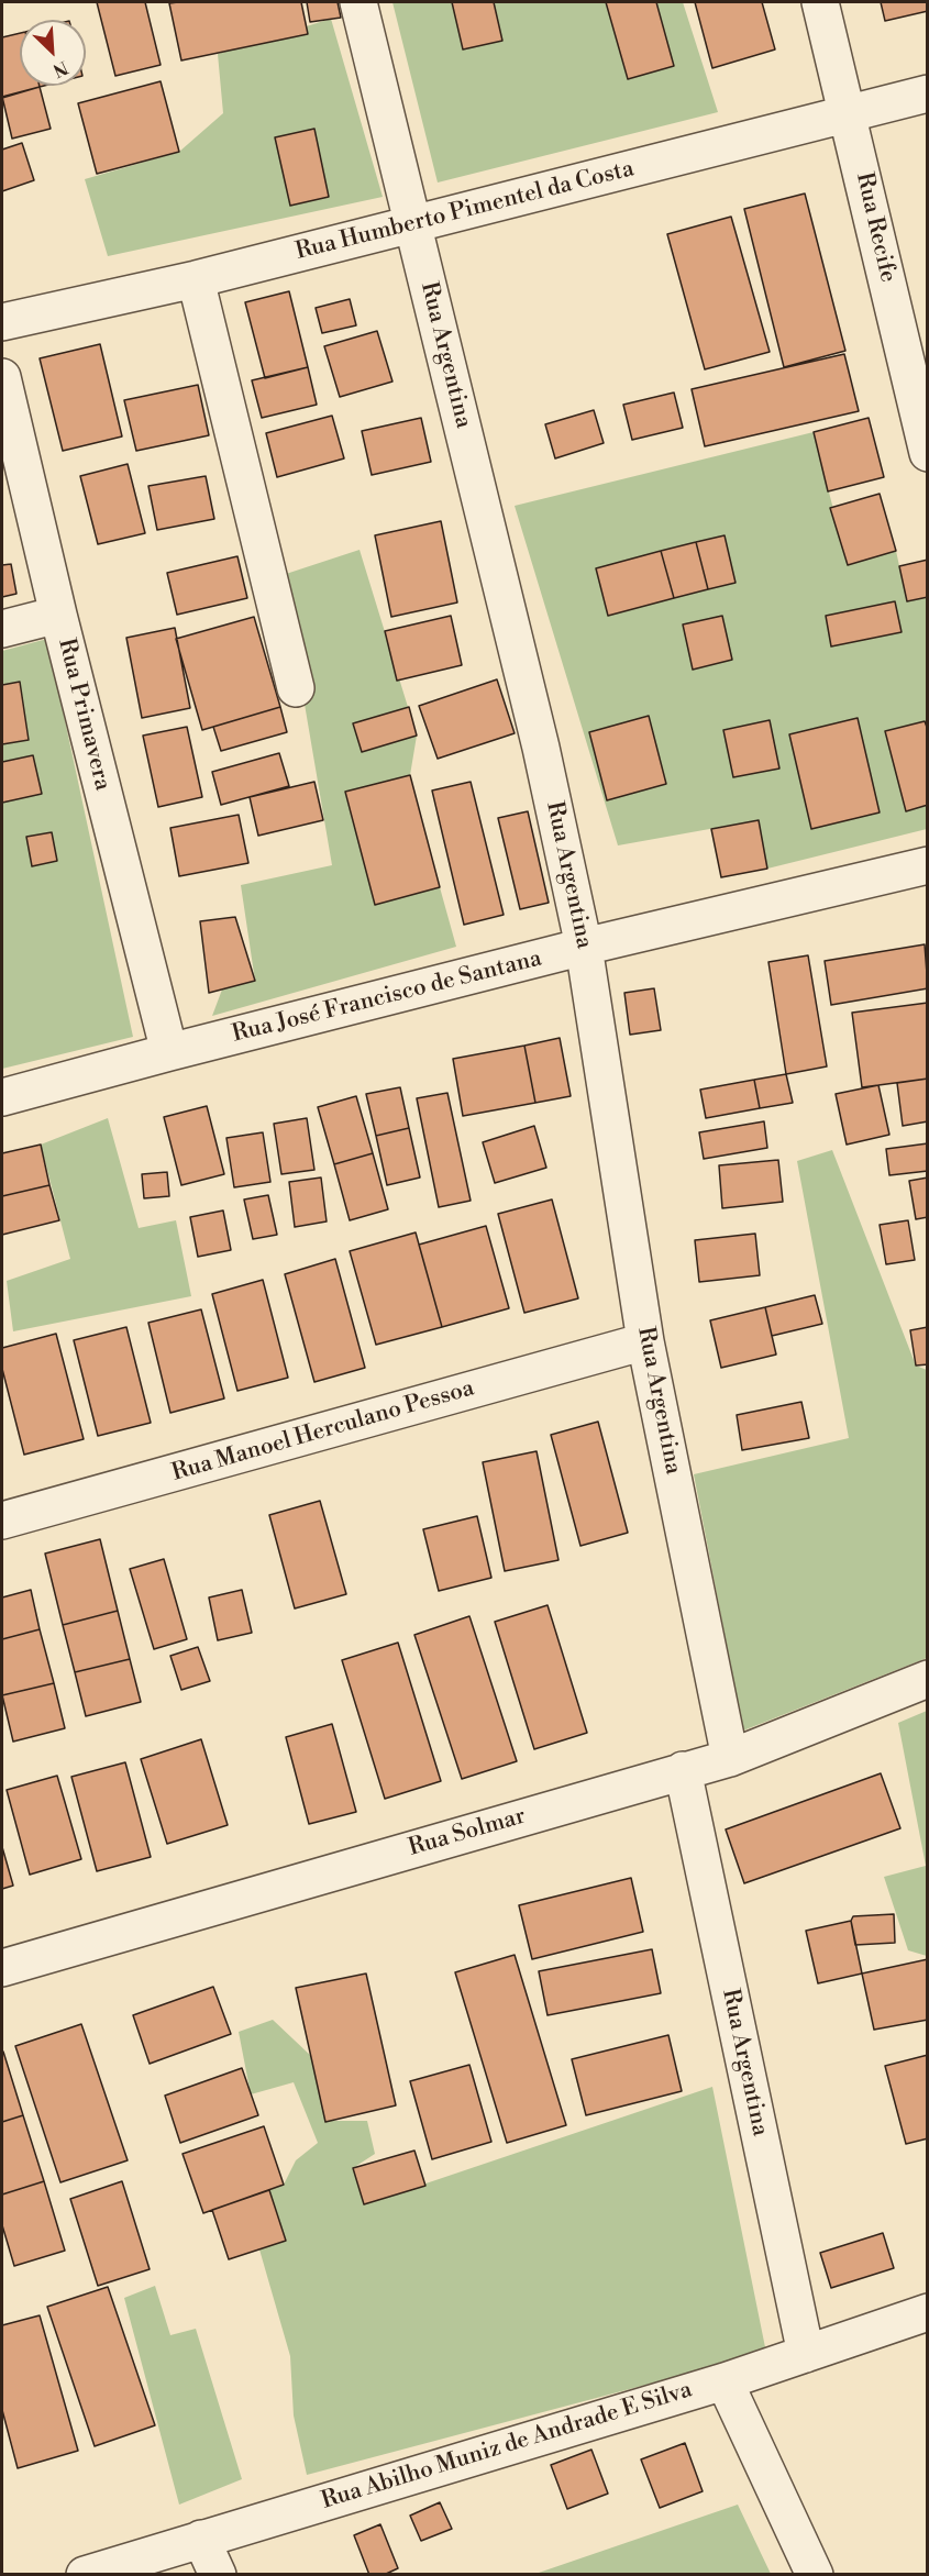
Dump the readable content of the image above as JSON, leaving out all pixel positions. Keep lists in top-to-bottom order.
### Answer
{
  "streets": {
    "street": [
      "Rua Humberto Pimentel da Costa",
      "Rua Recife",
      "Rua Argentina",
      "Rua Primavera",
      "Rua José Francisco de Santana",
      "Rua Manoel Herculano Pessoa",
      "Rua Solmar",
      "Rua Abilho Muniz de Andrade E Silva"
    ]
  },
  "crossings": [
    ["Rua Humberto Pimentel da Costa", "Rua Recife"],
    ["Rua Humberto Pimentel da Costa", "Rua Argentina"],
    ["Rua Argentina", "Rua José Francisco de Santana"],
    ["Rua Argentina", "Rua Manoel Herculano Pessoa"],
    ["Rua Argentina", "Rua Solmar"],
    ["Rua Argentina", "Rua Abilho Muniz de Andrade E Silva"],
    ["Rua Primavera", "Rua José Francisco de Santana"]
  ],
  "north": "bottom right"
}
